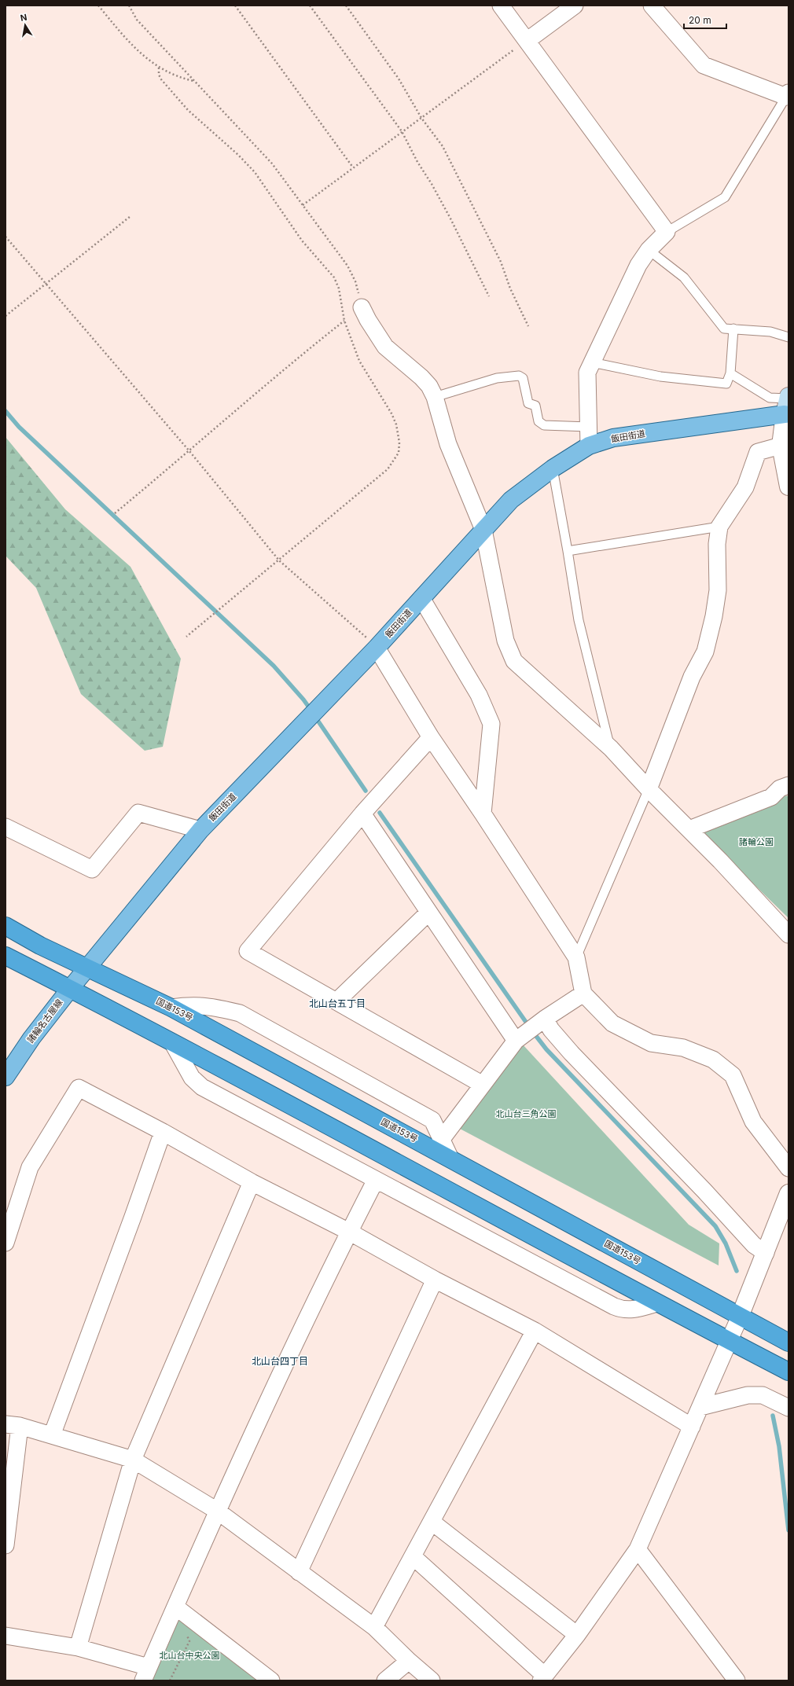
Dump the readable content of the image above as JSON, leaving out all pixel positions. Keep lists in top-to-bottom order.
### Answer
{
  "streets": {
    "highway": ["国道153号"],
    "main road": ["飯田街道", "諸輪名古屋線"]
  },
  "crossings": [
    ["飯田街道", "国道153号"],
    ["飯田街道", "諸輪名古屋線"],
    ["国道153号", "諸輪名古屋線"]
  ],
  "districts": ["北山台五丁目", "北山台四丁目"],
  "parks": ["諸輪公園", "北山台三角公園", "北山台中央公園"],
  "scale_bar": "20 m",
  "north": "top"
}
